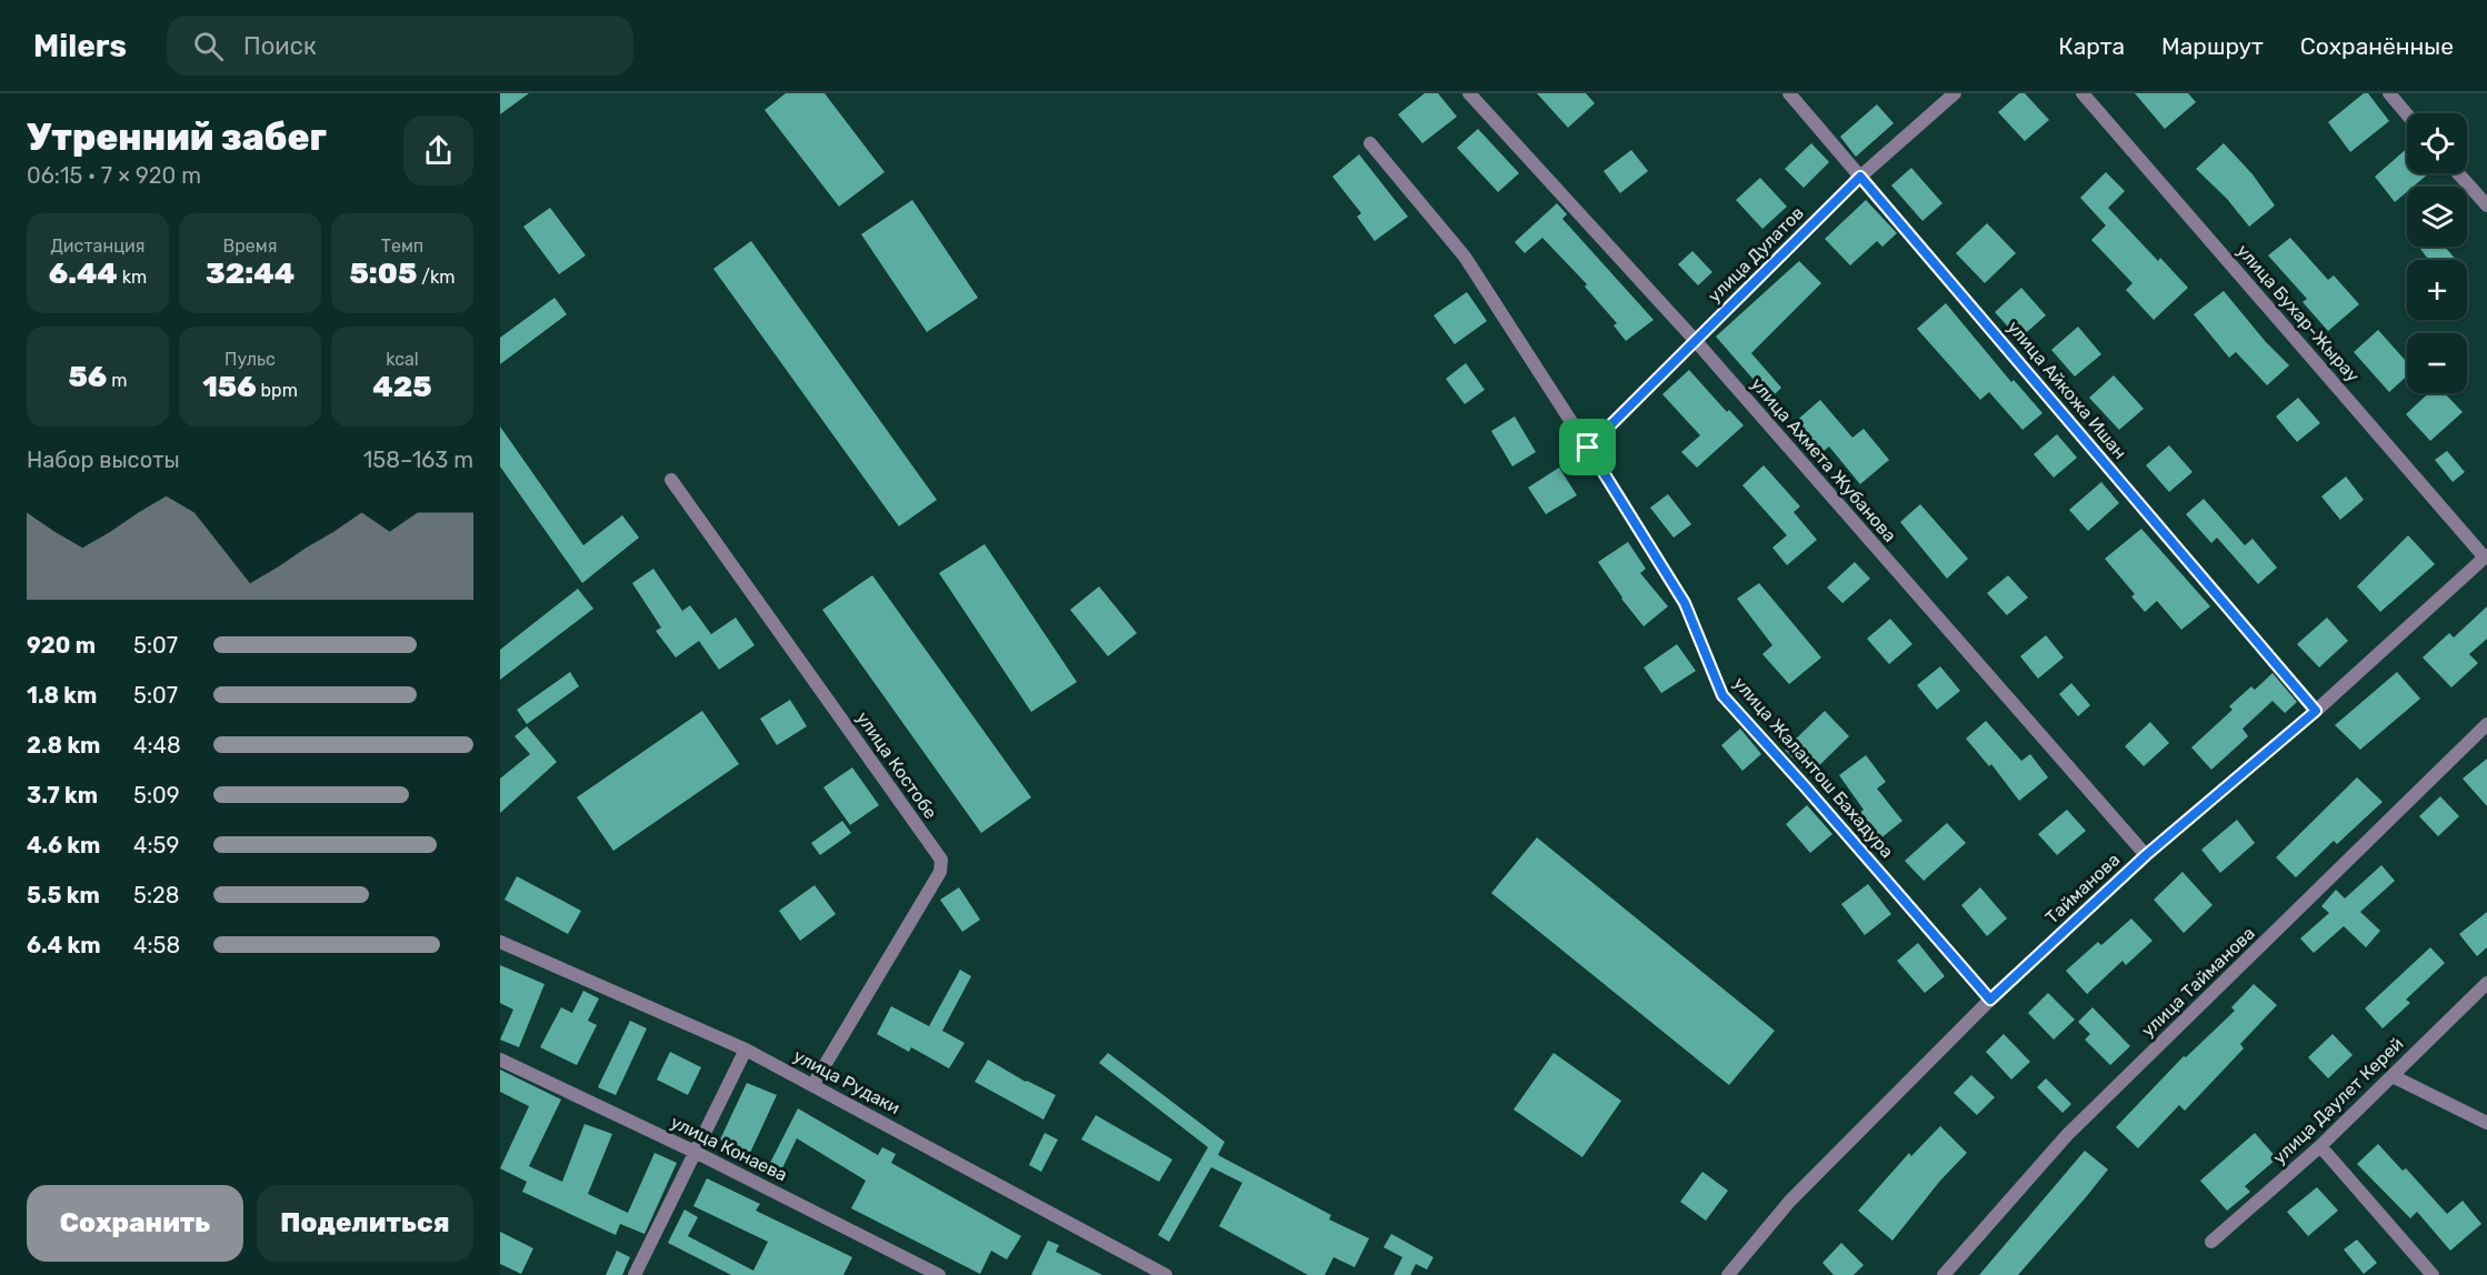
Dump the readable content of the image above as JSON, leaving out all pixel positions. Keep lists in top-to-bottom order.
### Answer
{
  "streets": {
    "street": [
      "улица Дулатов",
      "улица Бухар-Жырау",
      "улица Айкожа Ишан",
      "улица Ахмета Жубанова",
      "улица Костобе",
      "улица Жалантош Бахадура",
      "Тайманова",
      "улица Тайманова",
      "улица Рудаки",
      "улица Даулет Керей",
      "улица Конаева"
    ]
  },
  "crossings": [
    ["улица Дулатов", "улица Айкожа Ишан"],
    ["улица Дулатов", "улица Ахмета Жубанова"],
    ["улица Дулатов", "улица Жалантош Бахадура"],
    ["улица Бухар-Жырау", "Тайманова"],
    ["улица Айкожа Ишан", "Тайманова"],
    ["улица Ахмета Жубанова", "Тайманова"],
    ["улица Костобе", "улица Рудаки"],
    ["улица Жалантош Бахадура", "Тайманова"]
  ],
  "page": {
    "header": "Milers",
    "search": "Поиск",
    "nav": ["Карта", "Маршрут", "Сохранённые"],
    "heading": ["Утренний забег", "06:15 · 7 × 920 m"],
    "map_buttons": ["+", "−"],
    "stats": [
      ["Дистанция", "6.44 km"],
      ["Время", "32:44"],
      ["Темп", "5:05 /km"],
      ["56 m"],
      ["Пульс", "156 bpm"],
      ["kcal", "425"]
    ],
    "chart": ["Набор высоты", "158–163 m"],
    "list": [
      {
        "name": "920 m",
        "note": "5:07"
      },
      {
        "name": "1.8 km",
        "note": "5:07"
      },
      {
        "name": "2.8 km",
        "note": "4:48"
      },
      {
        "name": "3.7 km",
        "note": "5:09"
      },
      {
        "name": "4.6 km",
        "note": "4:59"
      },
      {
        "name": "5.5 km",
        "note": "5:28"
      },
      {
        "name": "6.4 km",
        "note": "4:58"
      }
    ],
    "buttons": ["Сохранить", "Поделиться"]
  }
}
